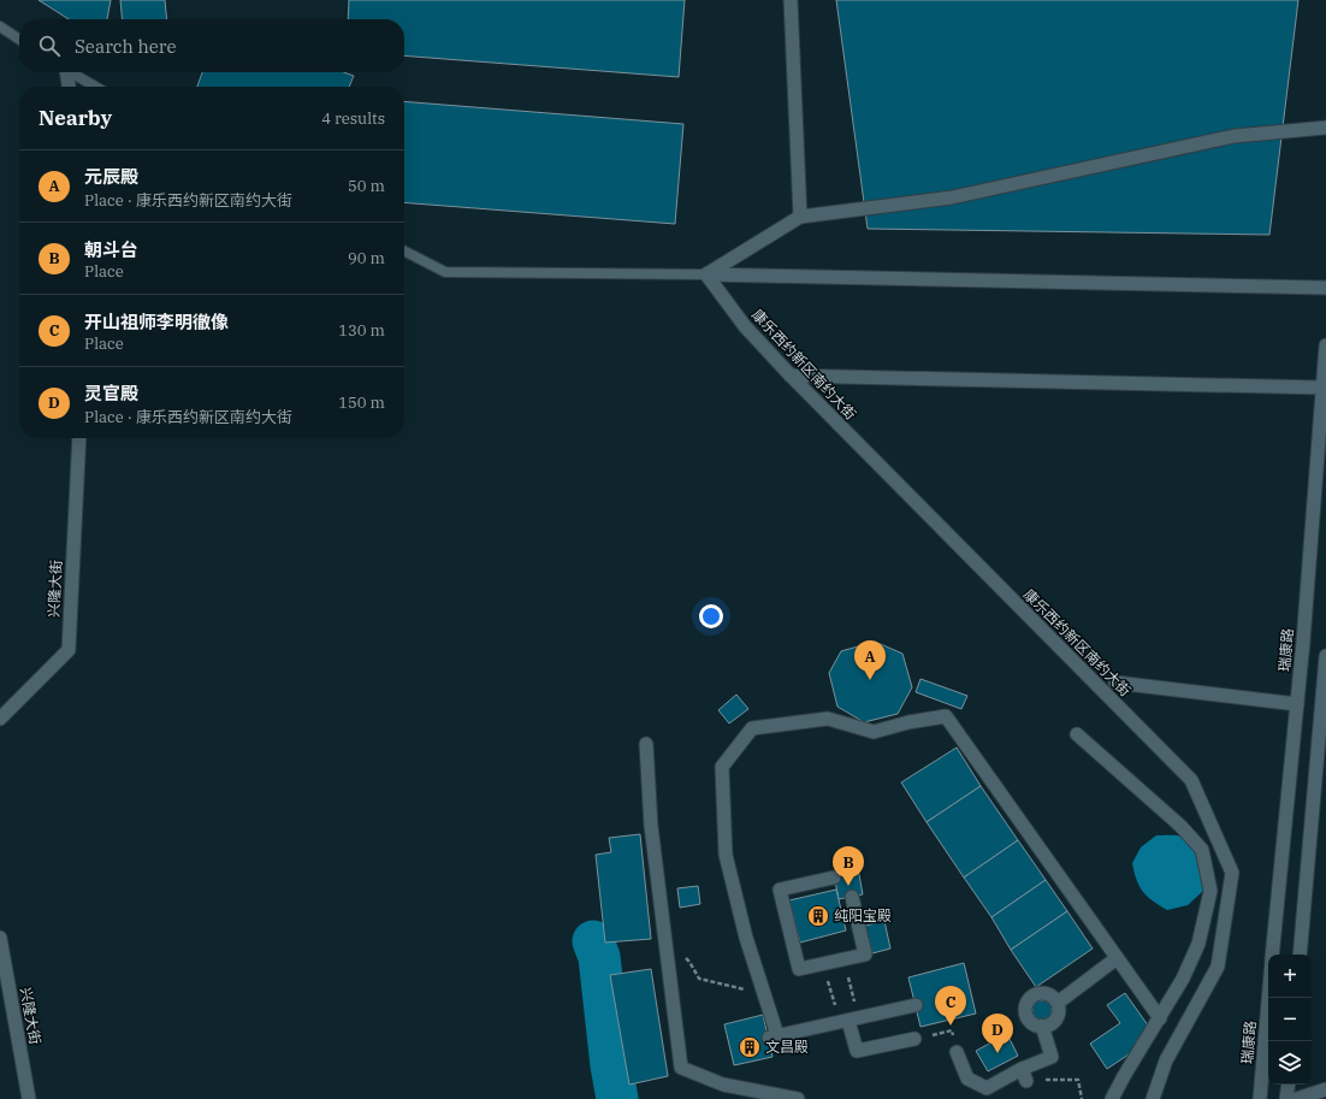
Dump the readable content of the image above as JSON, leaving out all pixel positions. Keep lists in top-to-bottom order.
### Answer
{
  "streets": {
    "street": ["康乐西约新区南约大街", "兴隆大街", "瑞康路"]
  },
  "places": {
    "building": ["纯阳宝殿", "文昌殿"]
  },
  "page": {
    "search": "Search here",
    "heading": ["Nearby", "4 results"],
    "list": [
      {
        "mark": "A",
        "name": "元辰殿",
        "note": "Place · 康乐西约新区南约大街",
        "value": "50 m"
      },
      {
        "mark": "B",
        "name": "朝斗台",
        "note": "Place",
        "value": "90 m"
      },
      {
        "mark": "C",
        "name": "开山祖师李明徹像",
        "note": "Place",
        "value": "130 m"
      },
      {
        "mark": "D",
        "name": "灵官殿",
        "note": "Place · 康乐西约新区南约大街",
        "value": "150 m"
      }
    ],
    "pins": [
      "A",
      "B",
      "C",
      "D"
    ],
    "map_buttons": ["+", "−"]
  }
}
